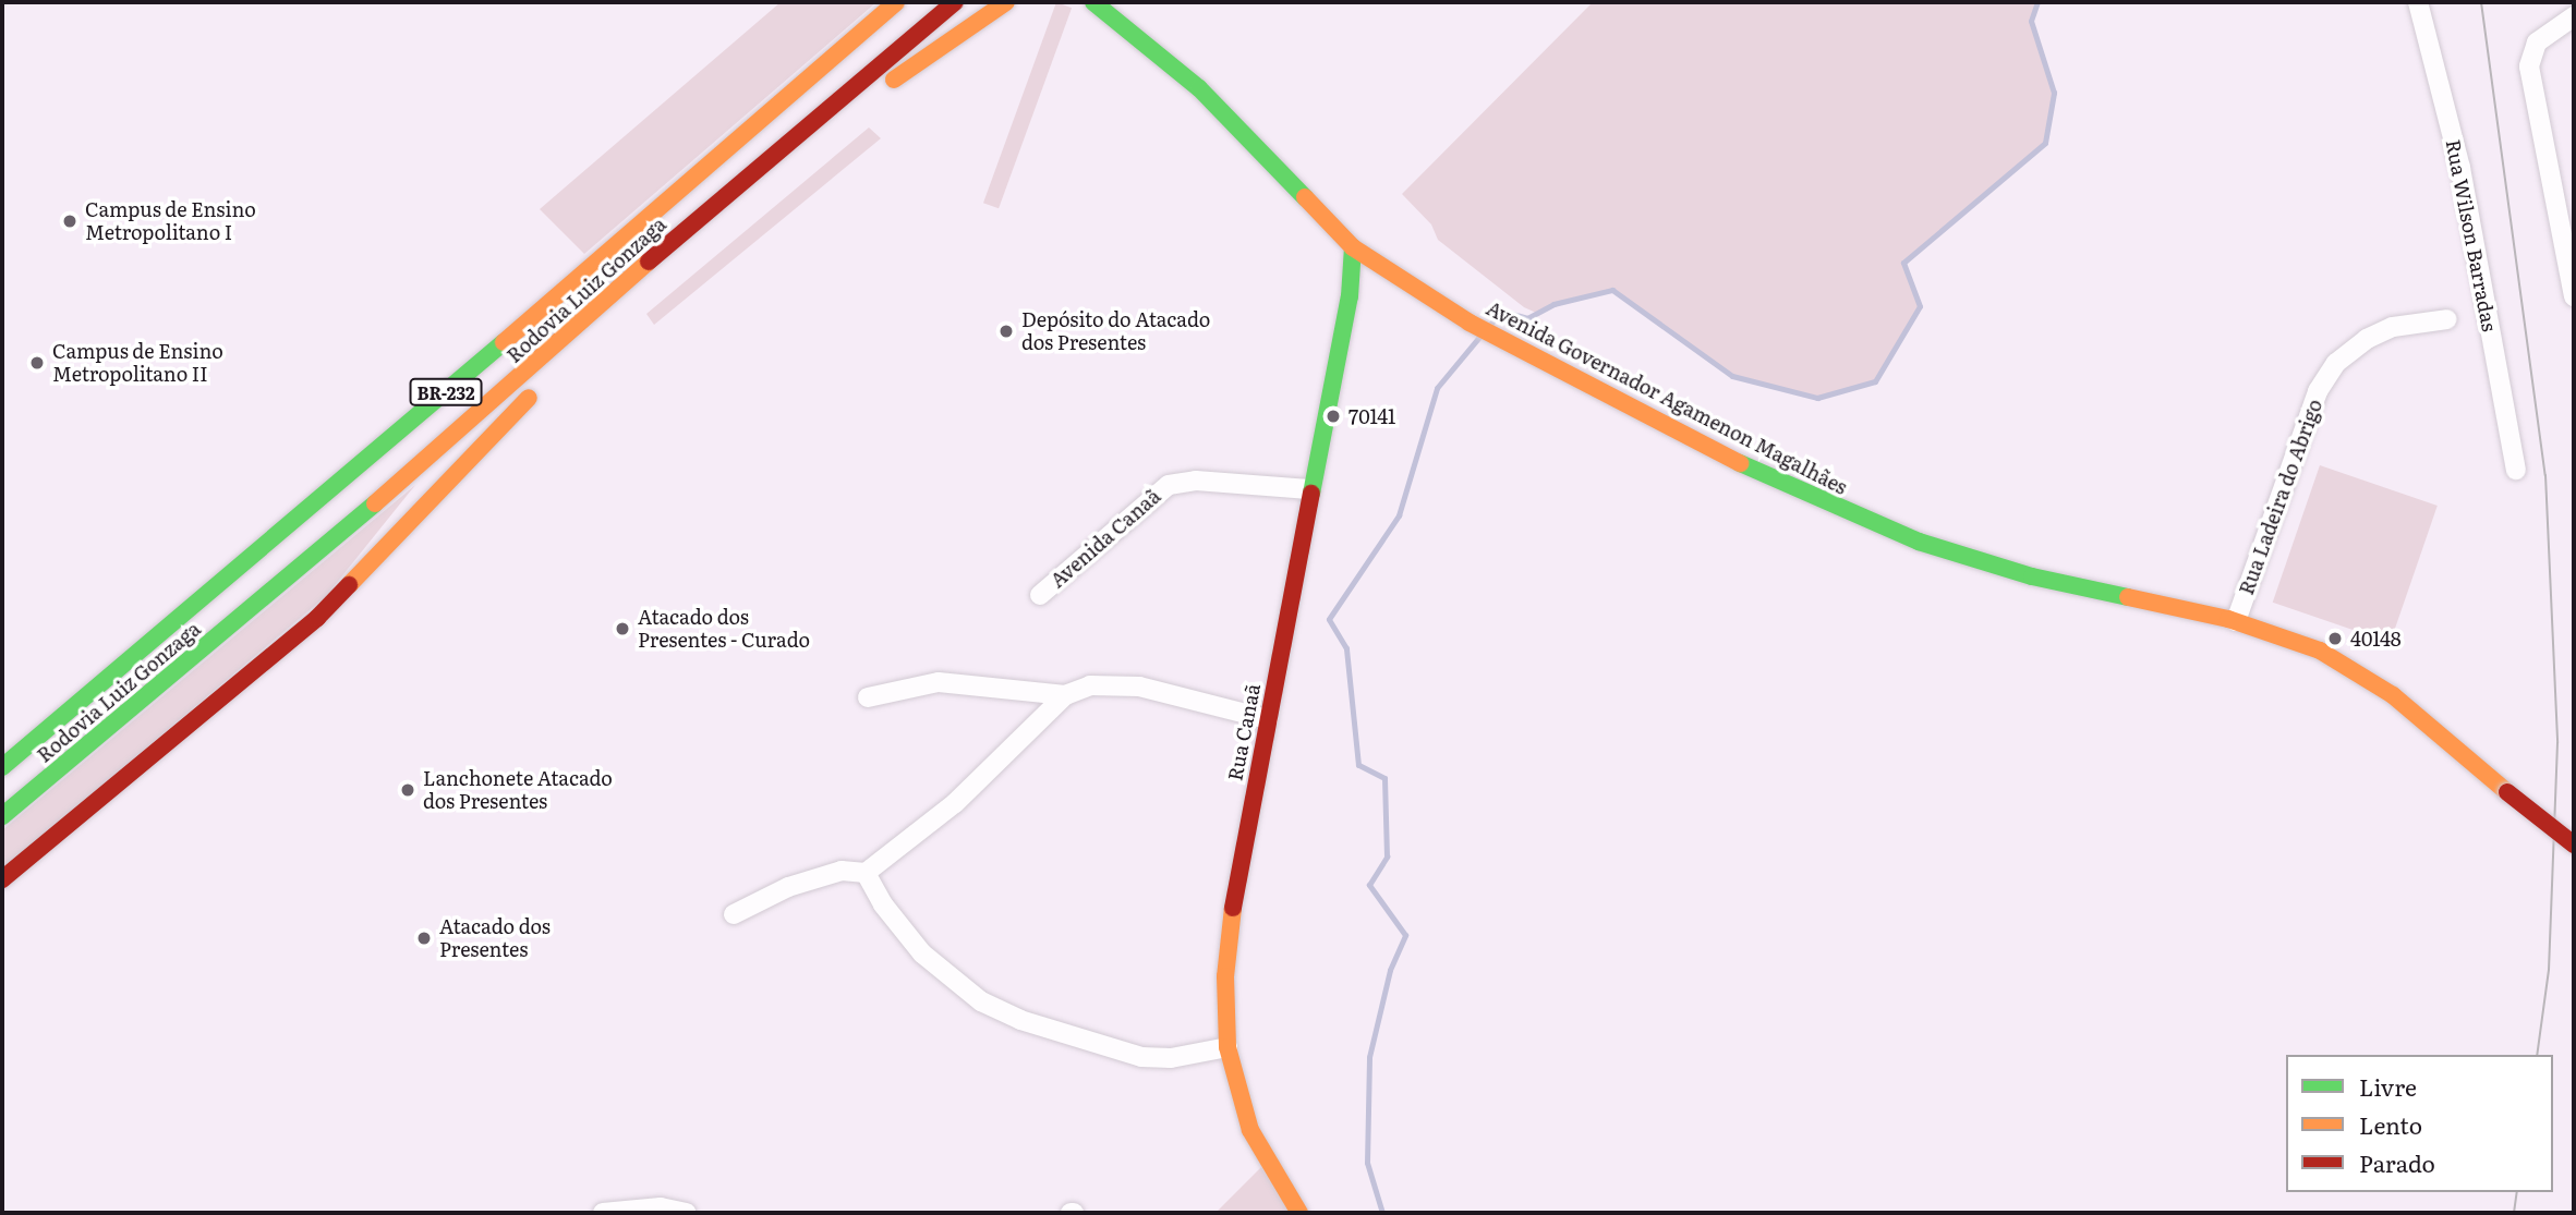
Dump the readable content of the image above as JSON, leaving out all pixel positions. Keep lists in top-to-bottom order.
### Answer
{
  "streets": {
    "main road": [
      "Rodovia Luiz Gonzaga",
      "BR-232",
      "Avenida Governador Agamenon Magalhães",
      "Rua Canaã"
    ],
    "street": ["Rua Wilson Barradas", "Rua Ladeira do Abrigo", "Avenida Canaã"]
  },
  "crossings": [
    ["Avenida Governador Agamenon Magalhães", "Rua Ladeira do Abrigo"],
    ["Avenida Governador Agamenon Magalhães", "Rua Canaã"],
    ["Avenida Canaã", "Rua Canaã"]
  ],
  "places": [
    "Campus de Ensino Metropolitano I",
    "Depósito do Atacado dos Presentes",
    "Campus de Ensino Metropolitano II",
    "70141",
    "Atacado dos Presentes - Curado",
    "40148",
    "Lanchonete Atacado dos Presentes",
    "Atacado dos Presentes"
  ],
  "legend": ["Livre", "Lento", "Parado"]
}
